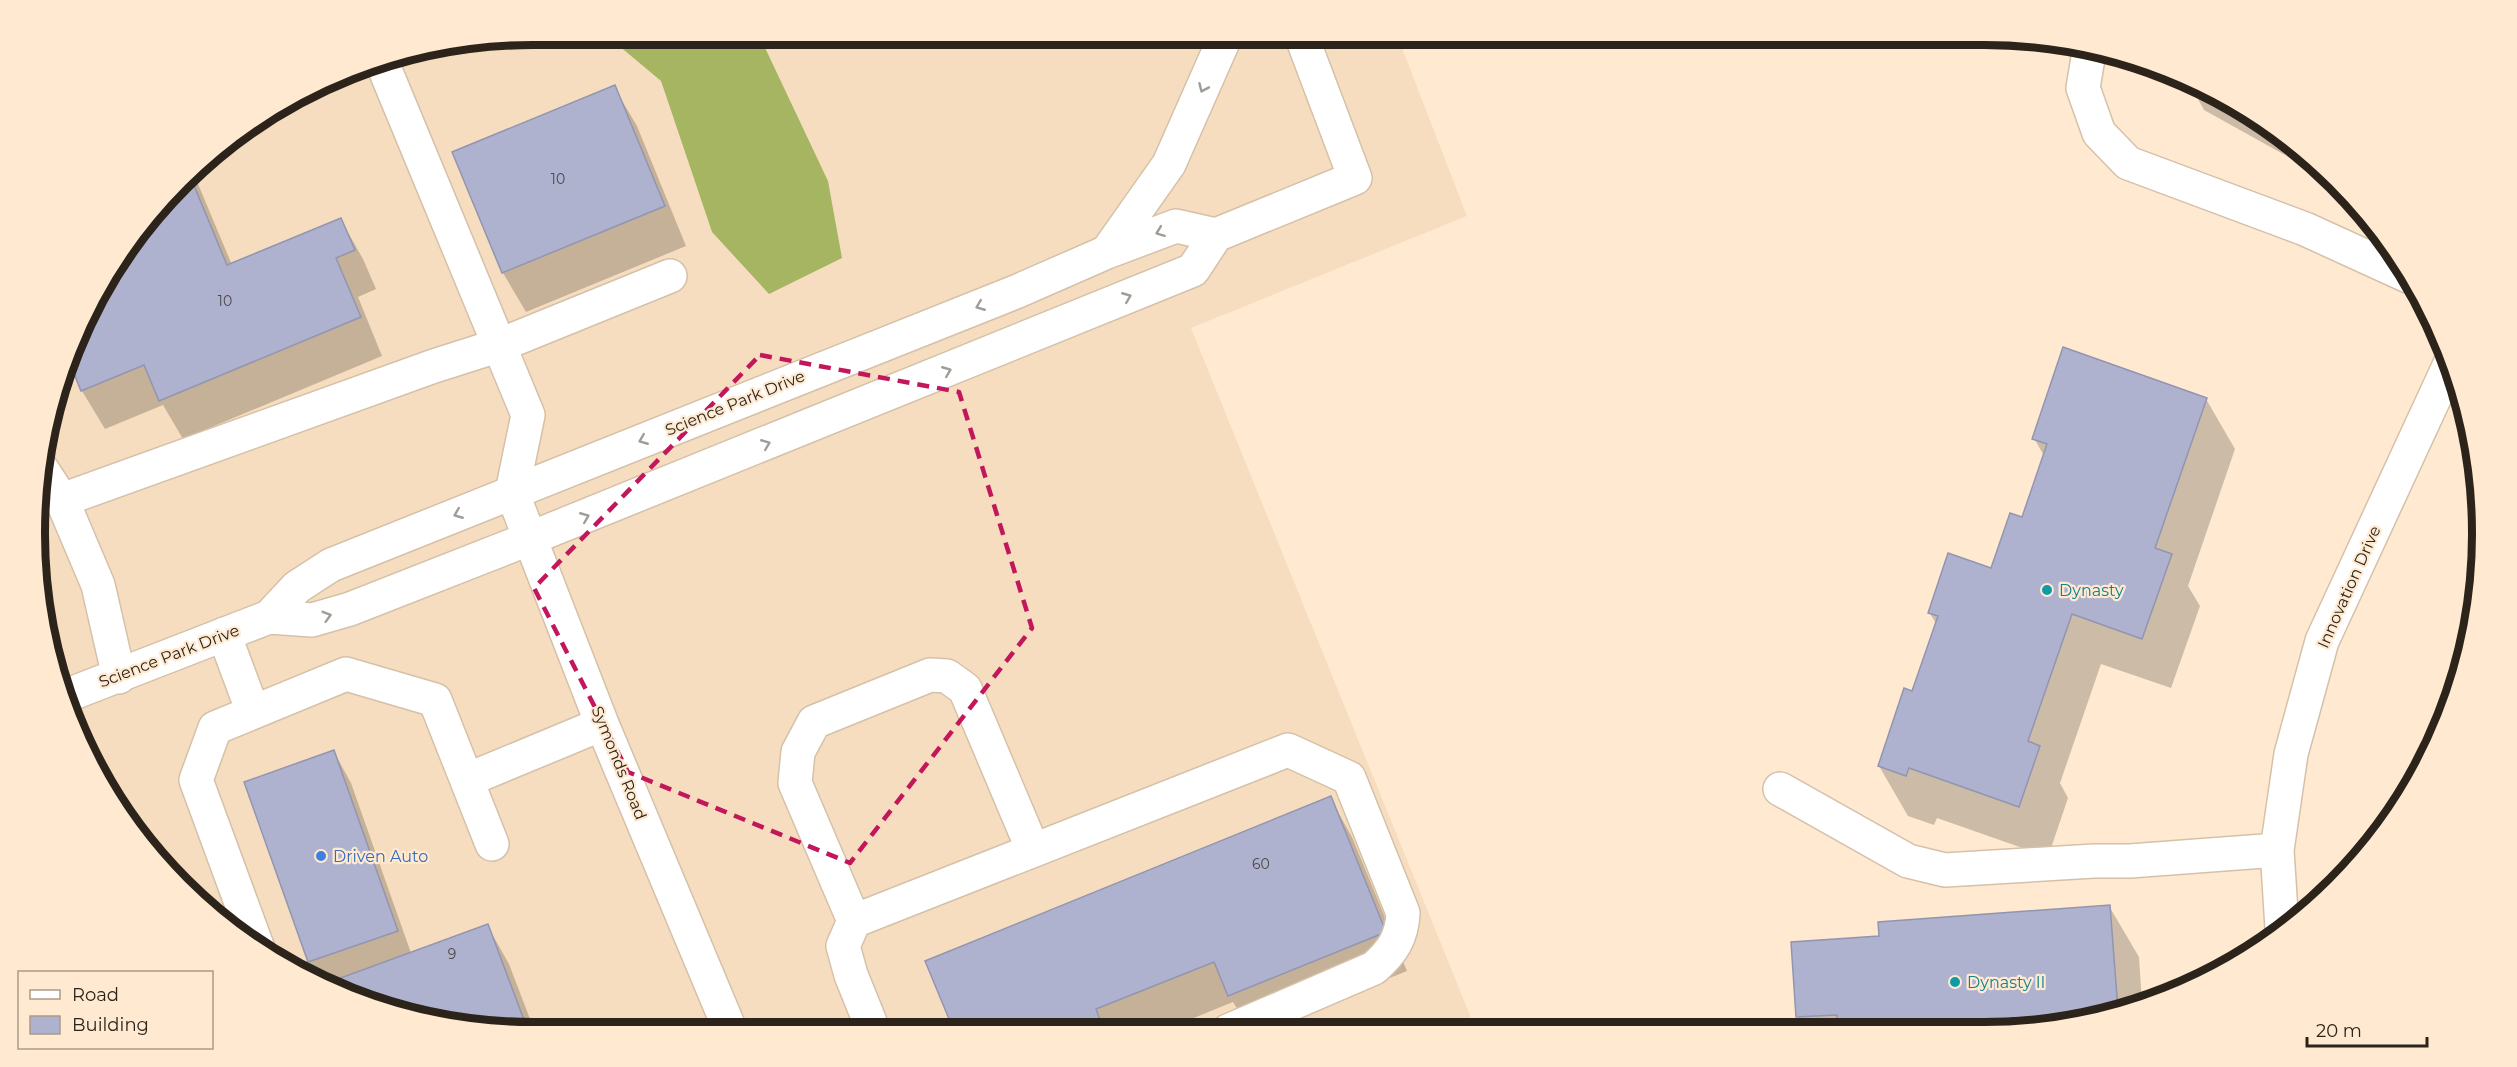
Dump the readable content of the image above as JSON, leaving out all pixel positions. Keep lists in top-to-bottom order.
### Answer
{
  "streets": {
    "street": ["Science Park Drive", "Innovation Drive", "Symonds Road"]
  },
  "crossings": [
    ["Science Park Drive", "Symonds Road"]
  ],
  "places": ["Dynasty", "Driven Auto", "Dynasty II"],
  "house_numbers": [
    "10",
    "10",
    "60",
    "9"
  ],
  "legend": ["Road", "Building"],
  "scale_bar": "20 m"
}
